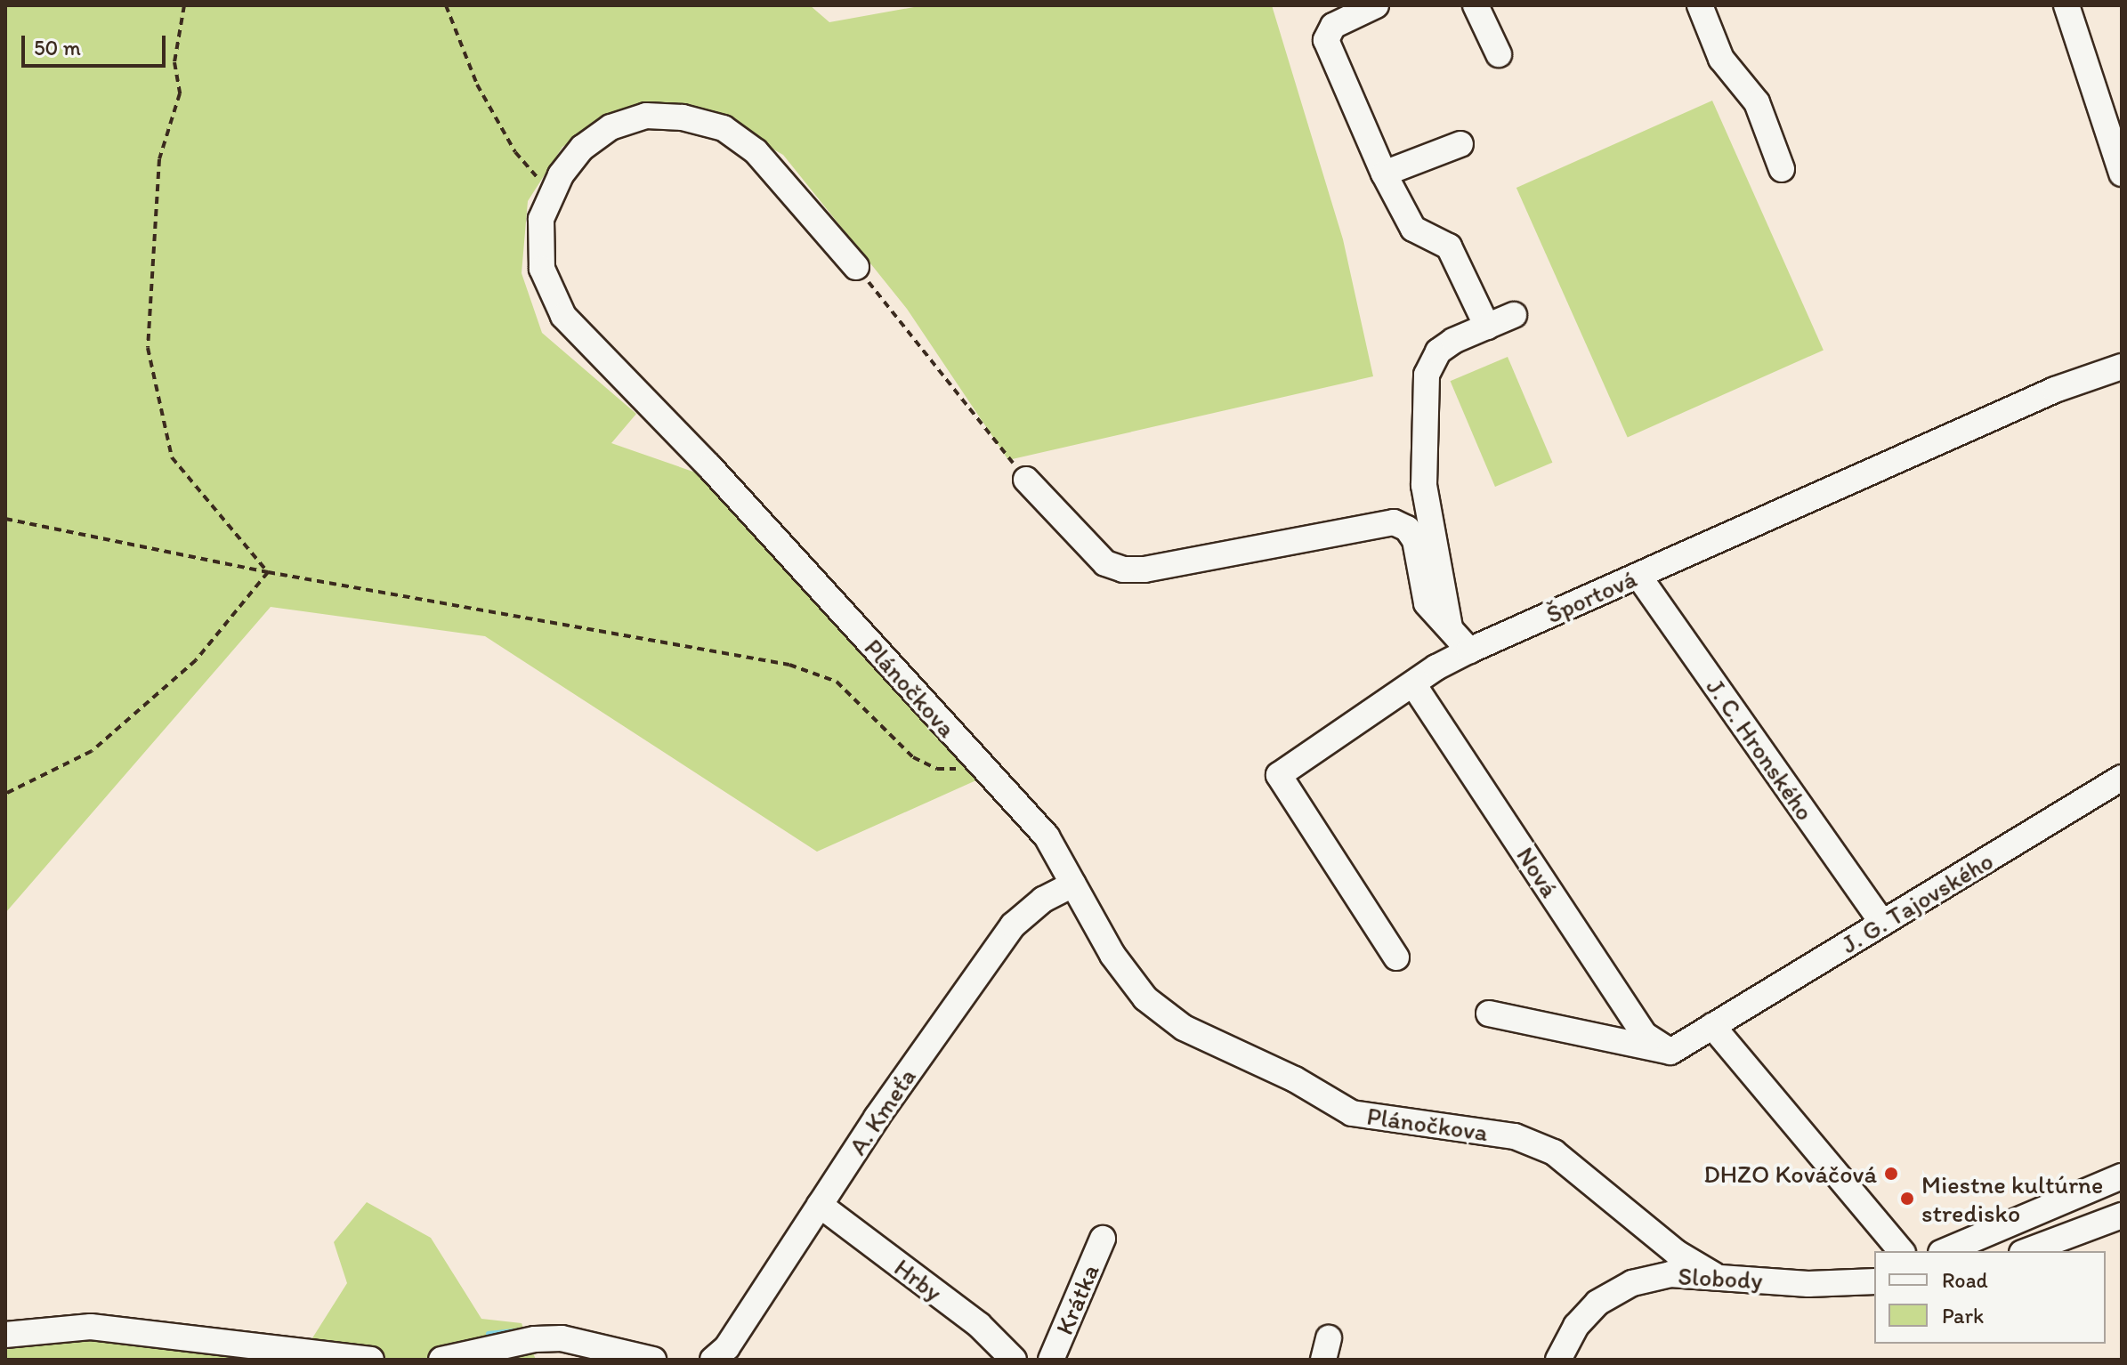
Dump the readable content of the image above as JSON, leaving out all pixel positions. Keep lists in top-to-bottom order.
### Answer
{
  "streets": {
    "street": [
      "Športová",
      "Plánočkova",
      "J. C. Hronského",
      "Nová",
      "J. G. Tajovského",
      "A. Kmeťa",
      "Slobody",
      "Hrby",
      "Krátka"
    ]
  },
  "crossings": [
    ["Športová", "J. C. Hronského"],
    ["Športová", "Nová"],
    ["Plánočkova", "A. Kmeťa"],
    ["Plánočkova", "Slobody"],
    ["J. C. Hronského", "J. G. Tajovského"],
    ["Nová", "J. G. Tajovského"],
    ["A. Kmeťa", "Hrby"]
  ],
  "places": ["DHZO Kováčová", "Miestne kultúrne stredisko"],
  "legend": ["Road", "Park"],
  "scale_bar": "50 m"
}
